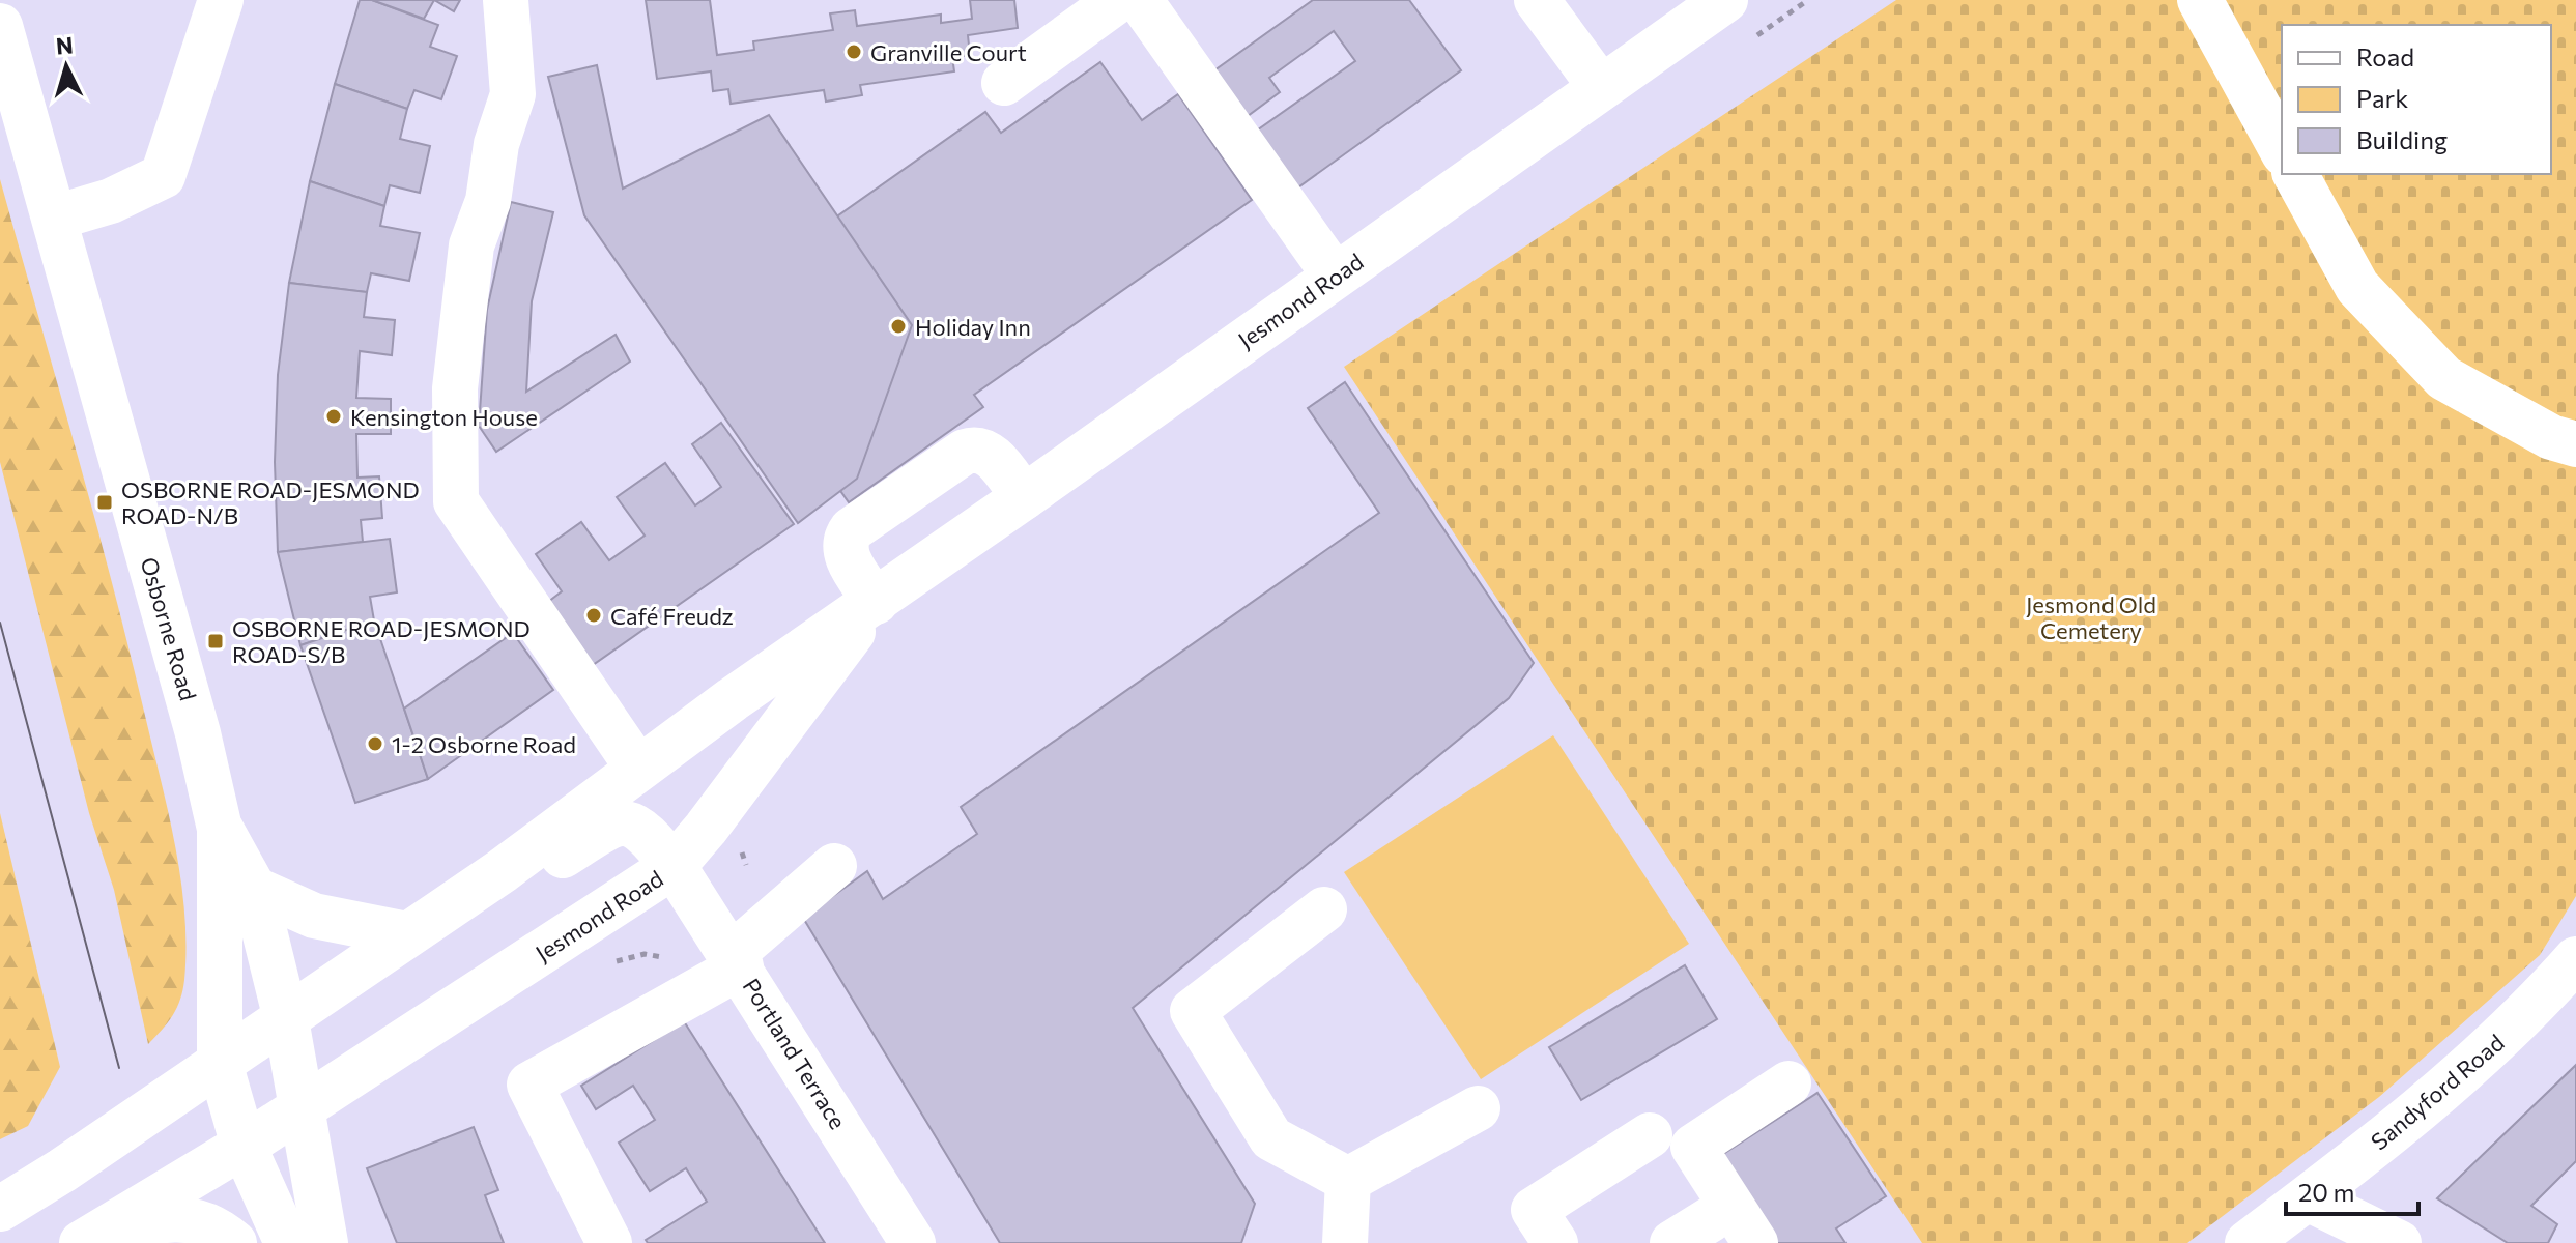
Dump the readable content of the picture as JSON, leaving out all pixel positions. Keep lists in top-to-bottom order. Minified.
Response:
{"streets":{"main road":["Jesmond Road","Osborne Road","Portland Terrace","Sandyford Road"]},"crossings":[["Jesmond Road","Osborne Road"],["Jesmond Road","Portland Terrace"]],"parks":["Jesmond Old Cemetery"],"places":{"other":["Granville Court","Holiday Inn","Kensington House","Café Freudz","1-2 Osborne Road"],"transit":["OSBORNE ROAD-JESMOND ROAD-N/B","OSBORNE ROAD-JESMOND ROAD-S/B"]},"legend":["Road","Park","Building"],"scale_bar":"20 m","north":"top"}
